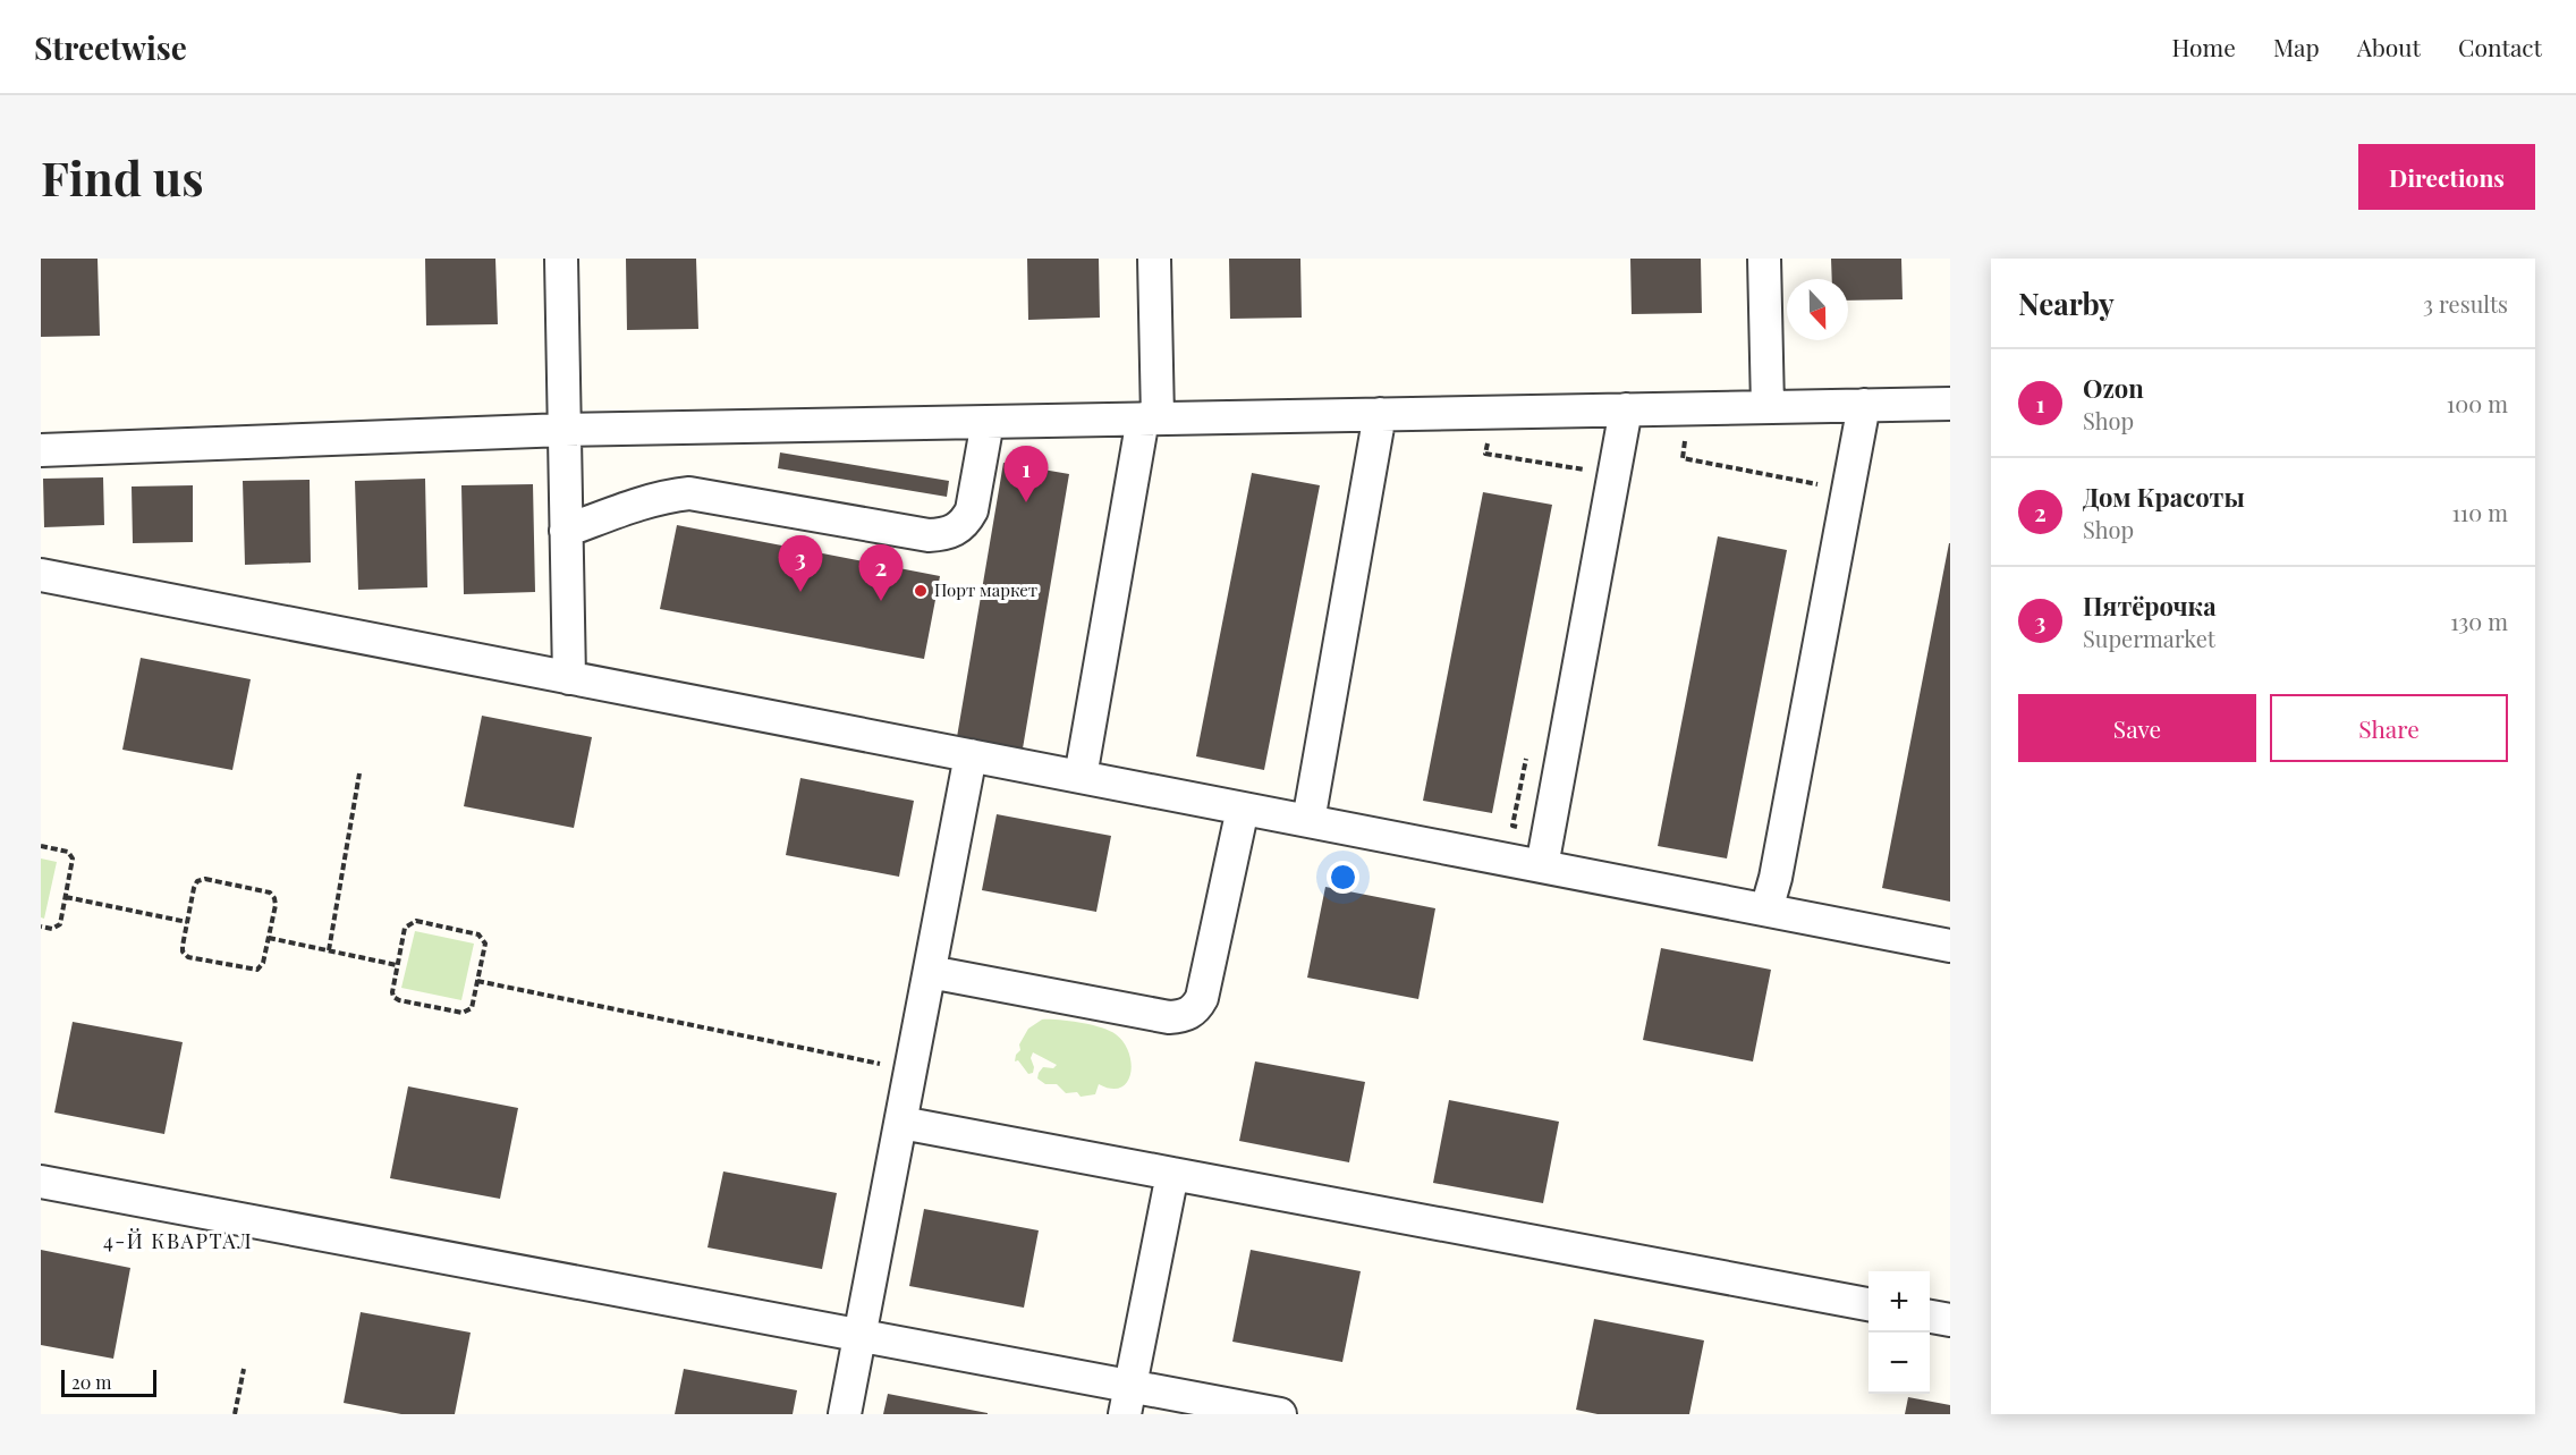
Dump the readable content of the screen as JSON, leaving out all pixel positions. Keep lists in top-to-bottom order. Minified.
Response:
{"districts":["4-Й КВАРТАЛ"],"places":["Порт маркет"],"scale_bar":"20 m","north":"bottom","page":{"header":"Streetwise","nav":["Home","Map","About","Contact"],"buttons":["Directions",["Save","Share"]],"title":"Find us","heading":["Nearby","3 results"],"list":[{"mark":"1","name":"Ozon","note":"Shop","value":"100 m"},{"mark":"2","name":"Дом Красоты","note":"Shop","value":"110 m"},{"mark":"3","name":"Пятёрочка","note":"Supermarket","value":"130 m"}],"pins":["1","3","2"],"map_buttons":["+","−"],"scale":"20 m"}}
